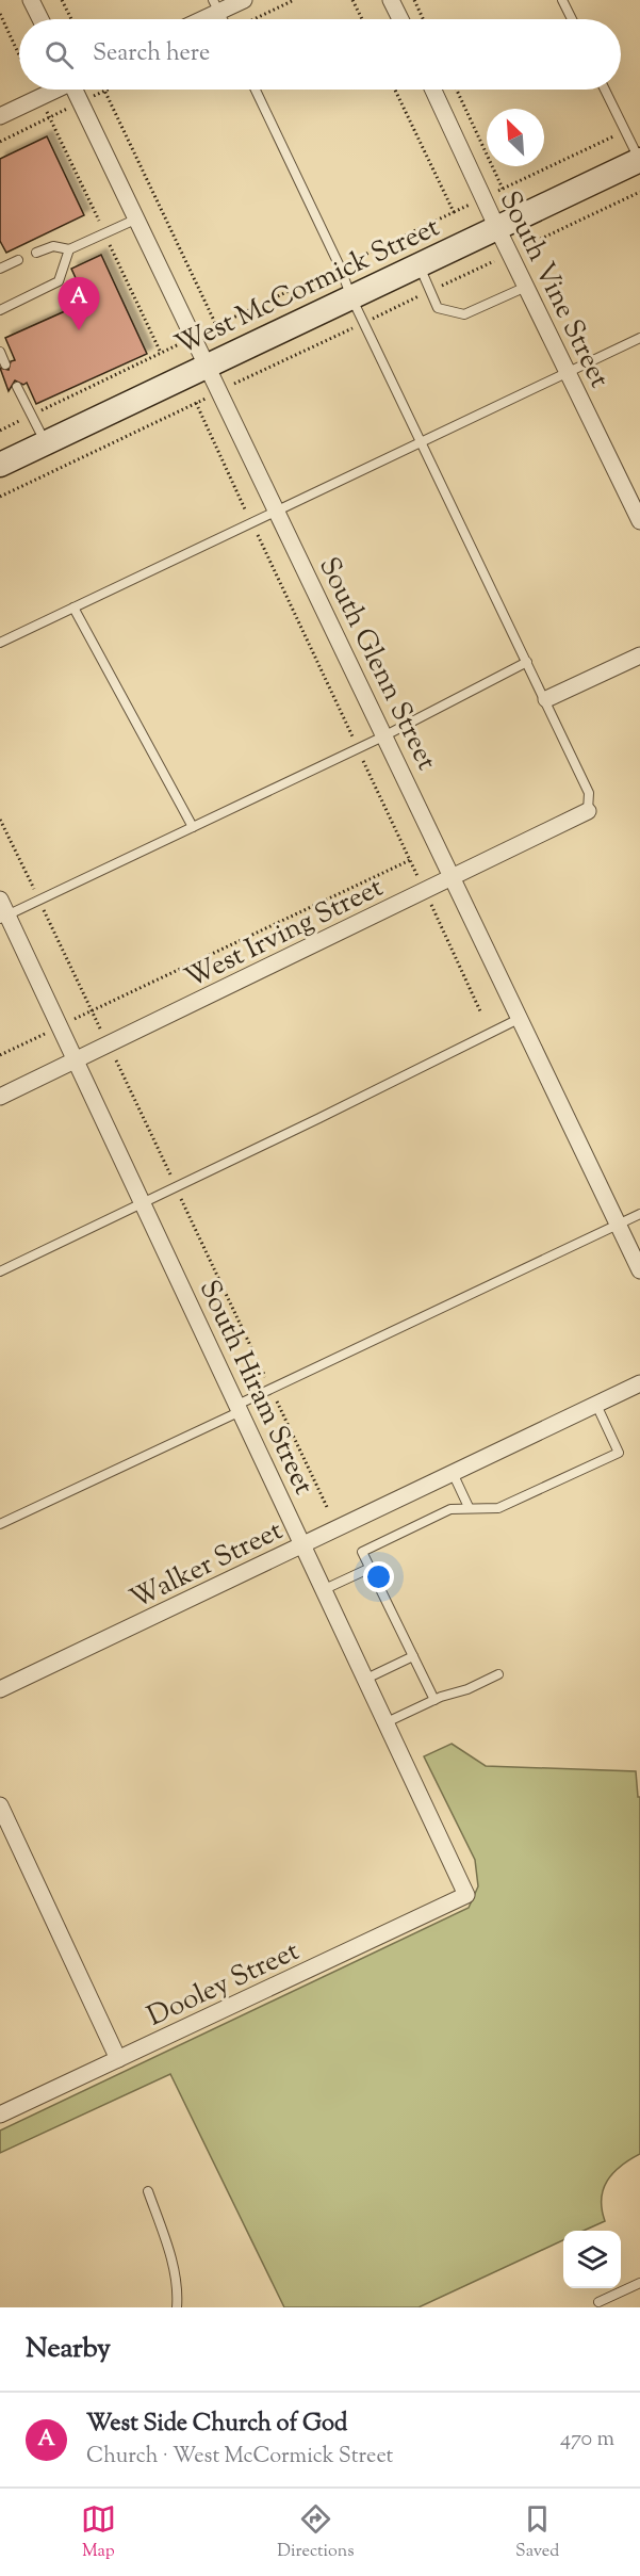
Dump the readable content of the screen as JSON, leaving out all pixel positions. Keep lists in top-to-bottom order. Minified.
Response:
{"streets":{"street":["West McCormick Street","South Vine Street","South Glenn Street","West Irving Street","South Hiram Street","Walker Street","Dooley Street"]},"crossings":[["West McCormick Street","South Vine Street"],["West McCormick Street","South Glenn Street"],["South Glenn Street","West Irving Street"],["West Irving Street","South Hiram Street"],["South Hiram Street","Walker Street"],["South Hiram Street","Dooley Street"]],"north":"top left","page":{"search":"Search here","pins":"A","heading":"Nearby","list":[{"mark":"A","name":"West Side Church of God","note":"Church · West McCormick Street","value":"470 m"}],"nav":["Map","Directions","Saved"]}}
